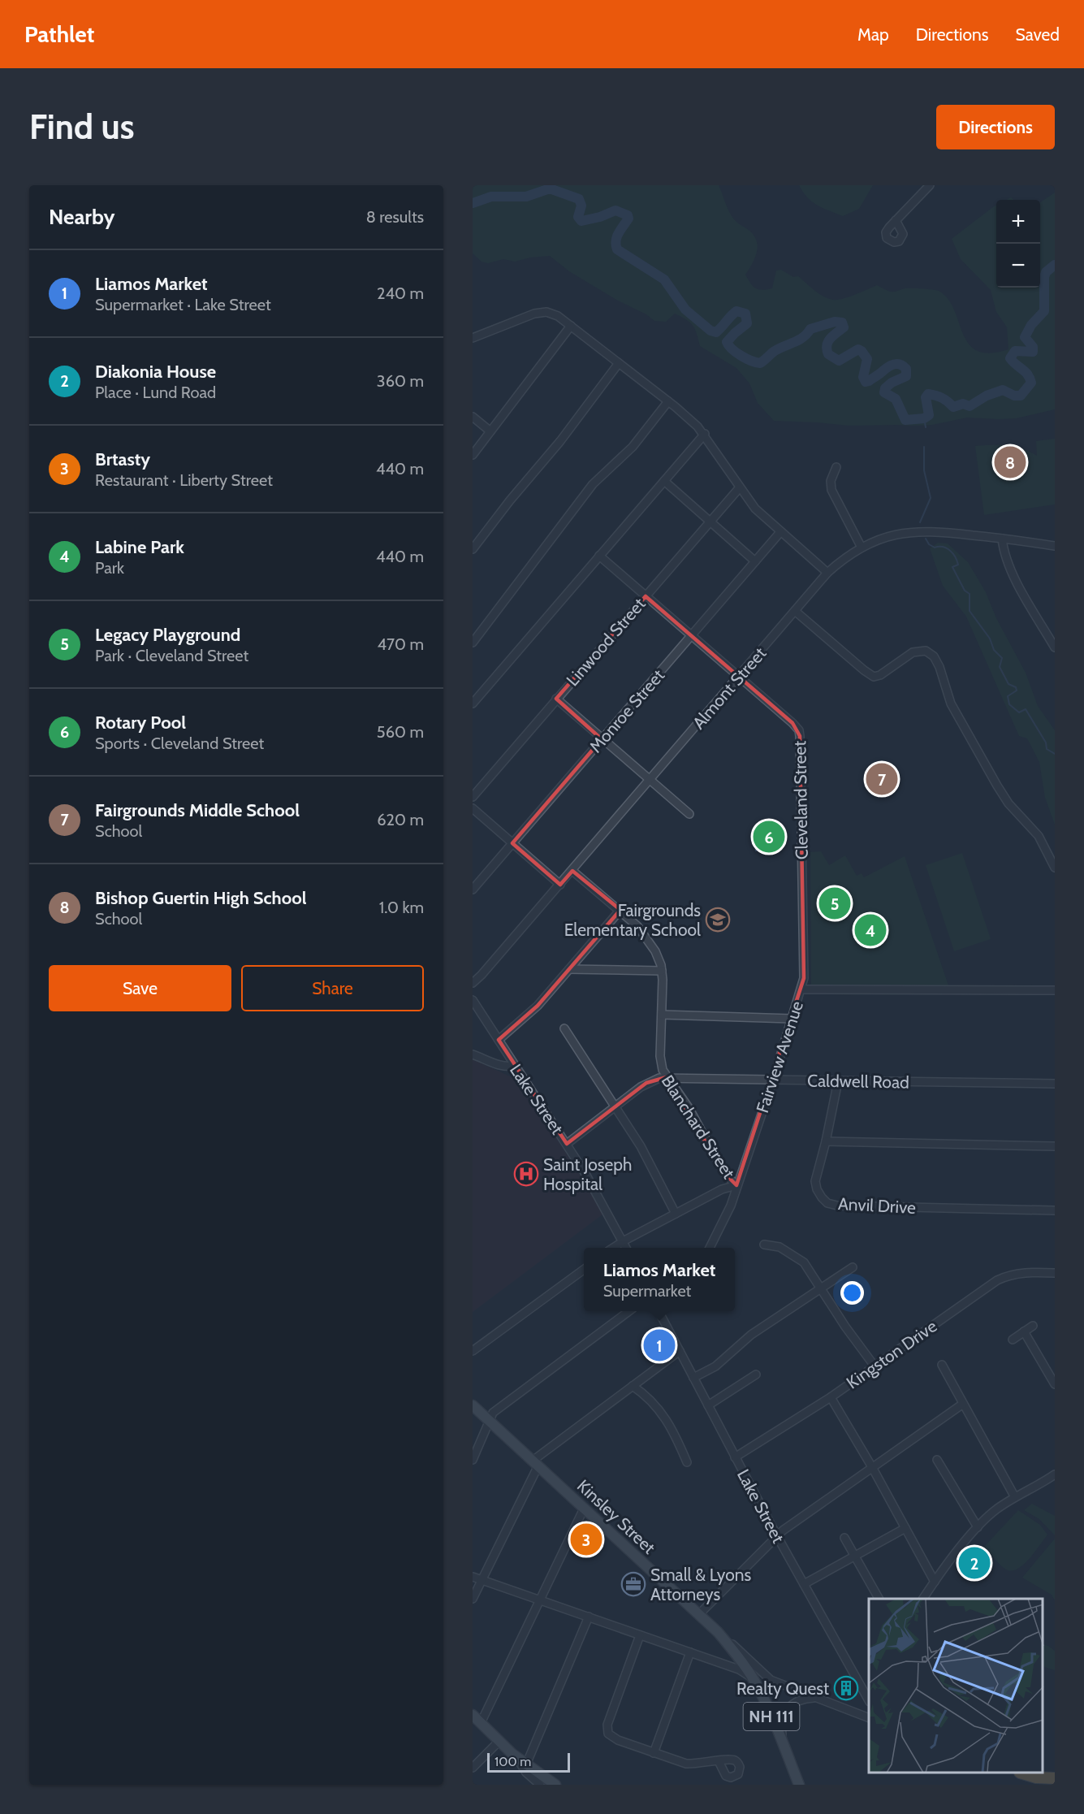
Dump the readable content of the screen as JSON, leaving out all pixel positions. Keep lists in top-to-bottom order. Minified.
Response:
{"streets":{"main road":["Kinsley Street","NH 111"],"street":["Linwood Street","Almont Street","Monroe Street","Cleveland Street","Fairview Avenue","Caldwell Road","Lake Street","Blanchard Street","Anvil Drive","Kingston Drive"]},"crossings":[["Linwood Street","Cleveland Street"],["Almont Street","Cleveland Street"],["Almont Street","Blanchard Street"],["Monroe Street","Cleveland Street"],["Cleveland Street","Fairview Avenue"],["Fairview Avenue","Caldwell Road"],["Fairview Avenue","Blanchard Street"],["Caldwell Road","Lake Street"],["Caldwell Road","Blanchard Street"],["Caldwell Road","Anvil Drive"],["Lake Street","Kingston Drive"],["Kinsley Street","NH 111"]],"places":{"school or university":["Fairgrounds Elementary School"],"hospital":["Saint Joseph Hospital"],"office":["Small & Lyons Attorneys"],"building":["Realty Quest"]},"scale_bar":"100 m","page":{"header":"Pathlet","nav":["Map","Directions","Saved"],"buttons":["Directions",["Save","Share"]],"title":"Find us","heading":["Nearby","8 results"],"map_buttons":["+","−"],"list":[{"mark":"1","name":"Liamos Market","note":"Supermarket · Lake Street","value":"240 m"},{"mark":"2","name":"Diakonia House","note":"Place · Lund Road","value":"360 m"},{"mark":"3","name":"Brtasty","note":"Restaurant · Liberty Street","value":"440 m"},{"mark":"4","name":"Labine Park","note":"Park","value":"440 m"},{"mark":"5","name":"Legacy Playground","note":"Park · Cleveland Street","value":"470 m"},{"mark":"6","name":"Rotary Pool","note":"Sports · Cleveland Street","value":"560 m"},{"mark":"7","name":"Fairgrounds Middle School","note":"School","value":"620 m"},{"mark":"8","name":"Bishop Guertin High School","note":"School","value":"1.0 km"}],"pins":["8","7","6","5","4","1","3","2"],"popup":["Liamos Market","Supermarket"],"scale":"100 m"}}
